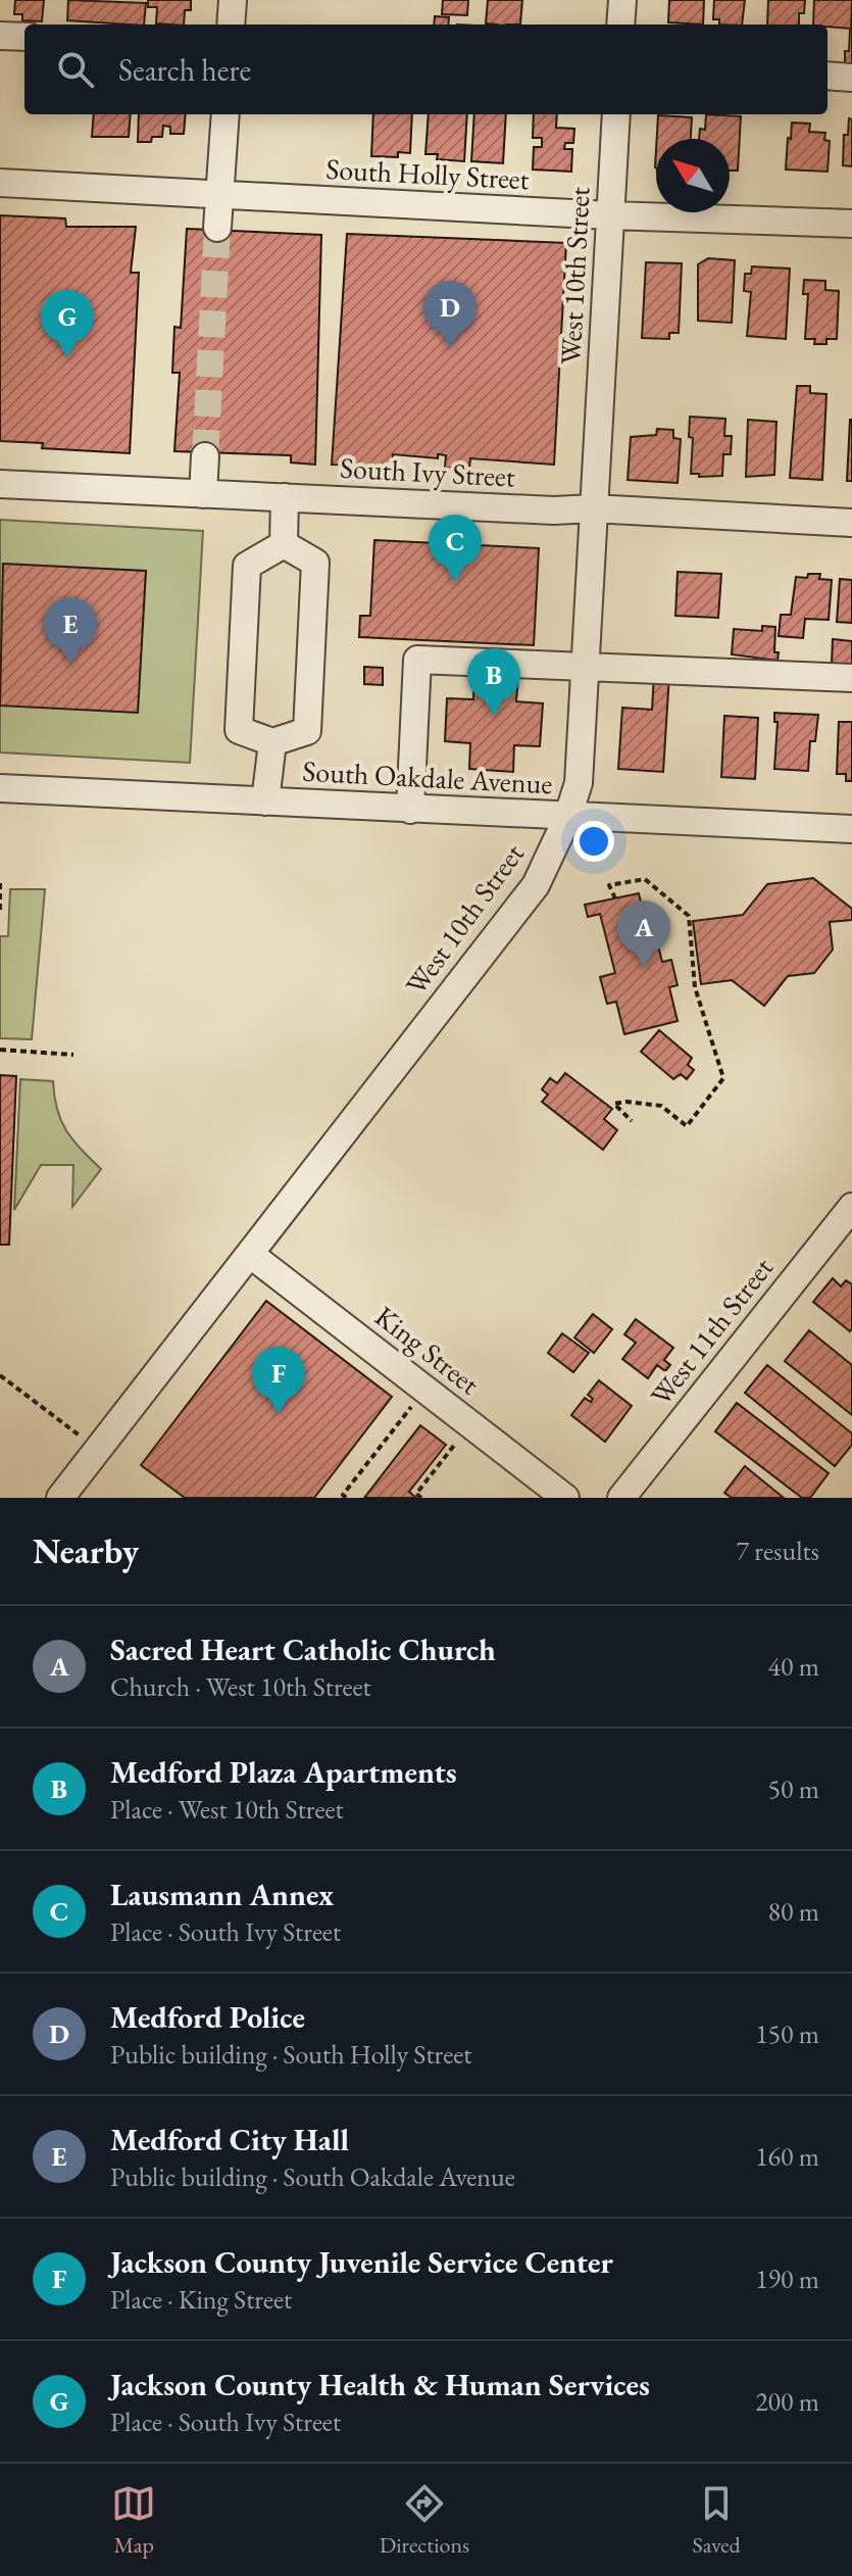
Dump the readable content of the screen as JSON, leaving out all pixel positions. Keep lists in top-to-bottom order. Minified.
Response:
{"streets":{"street":["South Holly Street","West 10th Street","South Ivy Street","South Oakdale Avenue","West 11th Street","King Street"]},"crossings":[["South Holly Street","West 10th Street"],["West 10th Street","South Ivy Street"],["West 10th Street","South Oakdale Avenue"],["West 10th Street","King Street"]],"north":"top left","page":{"search":"Search here","pins":["D","G","C","E","B","A","F"],"heading":["Nearby","7 results"],"list":[{"mark":"A","name":"Sacred Heart Catholic Church","note":"Church · West 10th Street","value":"40 m"},{"mark":"B","name":"Medford Plaza Apartments","note":"Place · West 10th Street","value":"50 m"},{"mark":"C","name":"Lausmann Annex","note":"Place · South Ivy Street","value":"80 m"},{"mark":"D","name":"Medford Police","note":"Public building · South Holly Street","value":"150 m"},{"mark":"E","name":"Medford City Hall","note":"Public building · South Oakdale Avenue","value":"160 m"},{"mark":"F","name":"Jackson County Juvenile Service Center","note":"Place · King Street","value":"190 m"},{"mark":"G","name":"Jackson County Health & Human Services","note":"Place · South Ivy Street","value":"200 m"}],"nav":["Map","Directions","Saved"]}}
